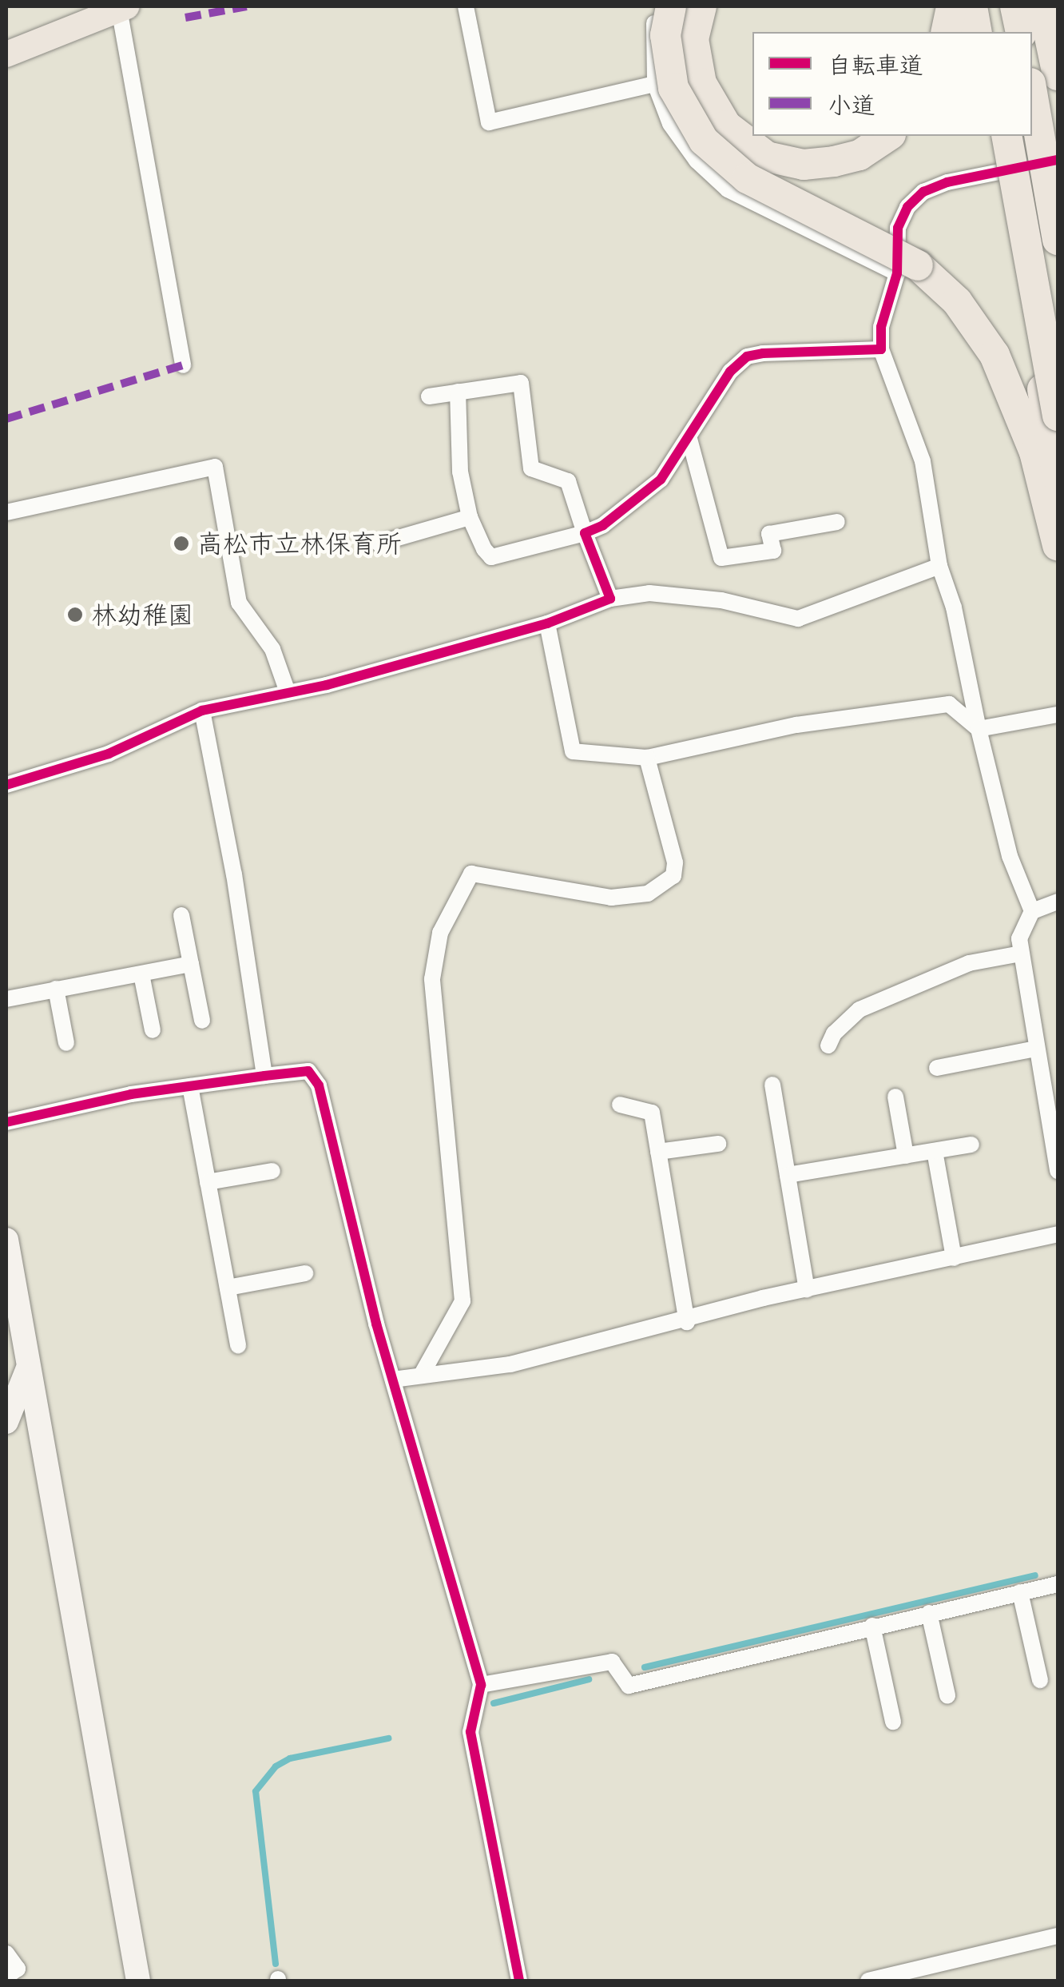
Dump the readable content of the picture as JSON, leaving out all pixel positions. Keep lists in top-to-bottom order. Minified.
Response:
{"places":["高松市立林保育所","林幼稚園"],"legend":["自転車道","小道"]}
